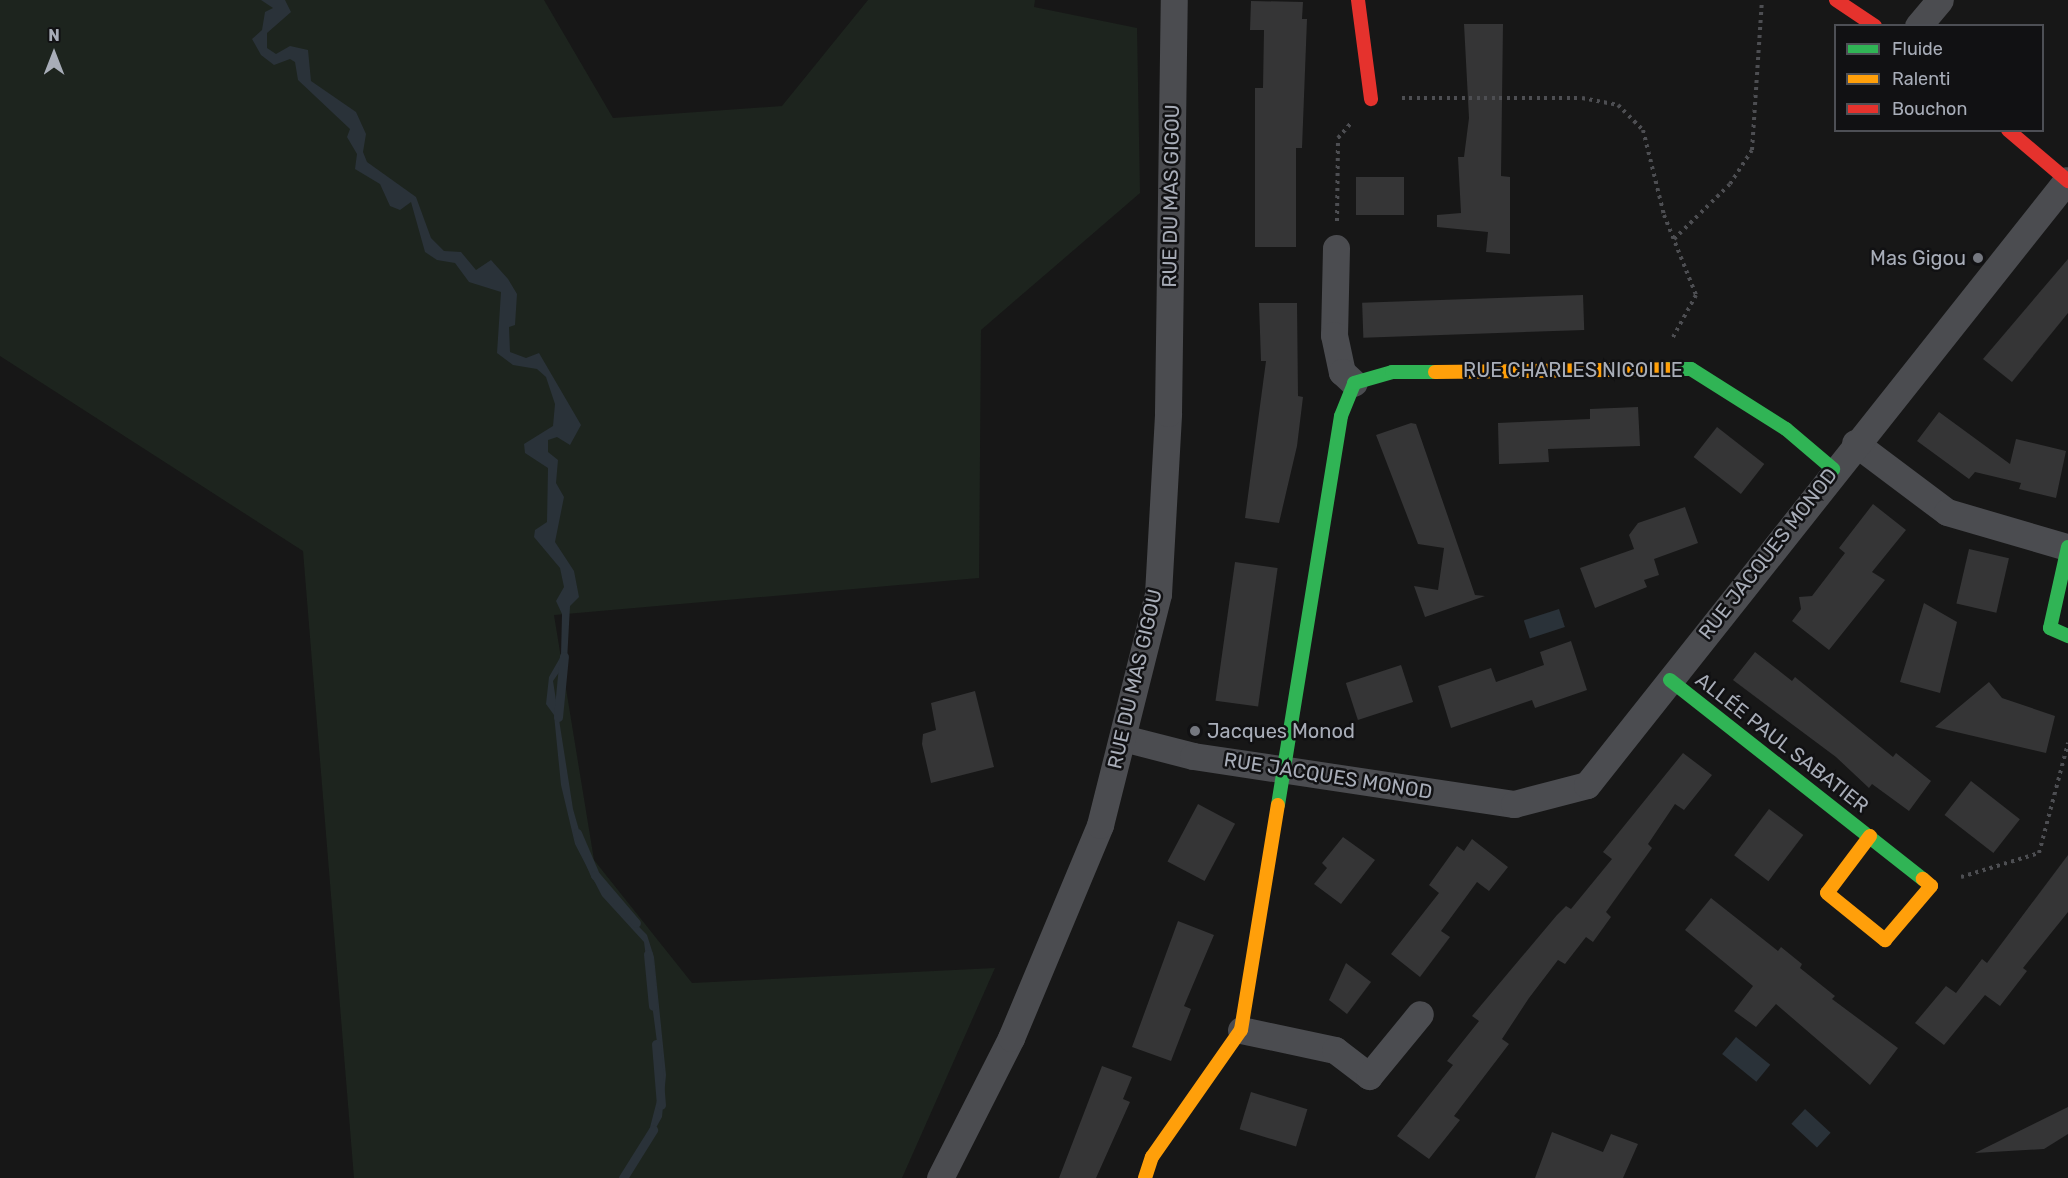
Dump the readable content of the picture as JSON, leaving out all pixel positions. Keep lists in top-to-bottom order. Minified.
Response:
{"streets":{"street":["RUE DU MAS GIGOU","RUE CHARLES NICOLLE","RUE JACQUES MONOD","ALLÉE PAUL SABATIER"]},"crossings":[["RUE DU MAS GIGOU","RUE JACQUES MONOD"],["RUE CHARLES NICOLLE","RUE JACQUES MONOD"],["RUE JACQUES MONOD","ALLÉE PAUL SABATIER"]],"places":["Mas Gigou","Jacques Monod"],"legend":["Fluide","Ralenti","Bouchon"],"north":"top"}
